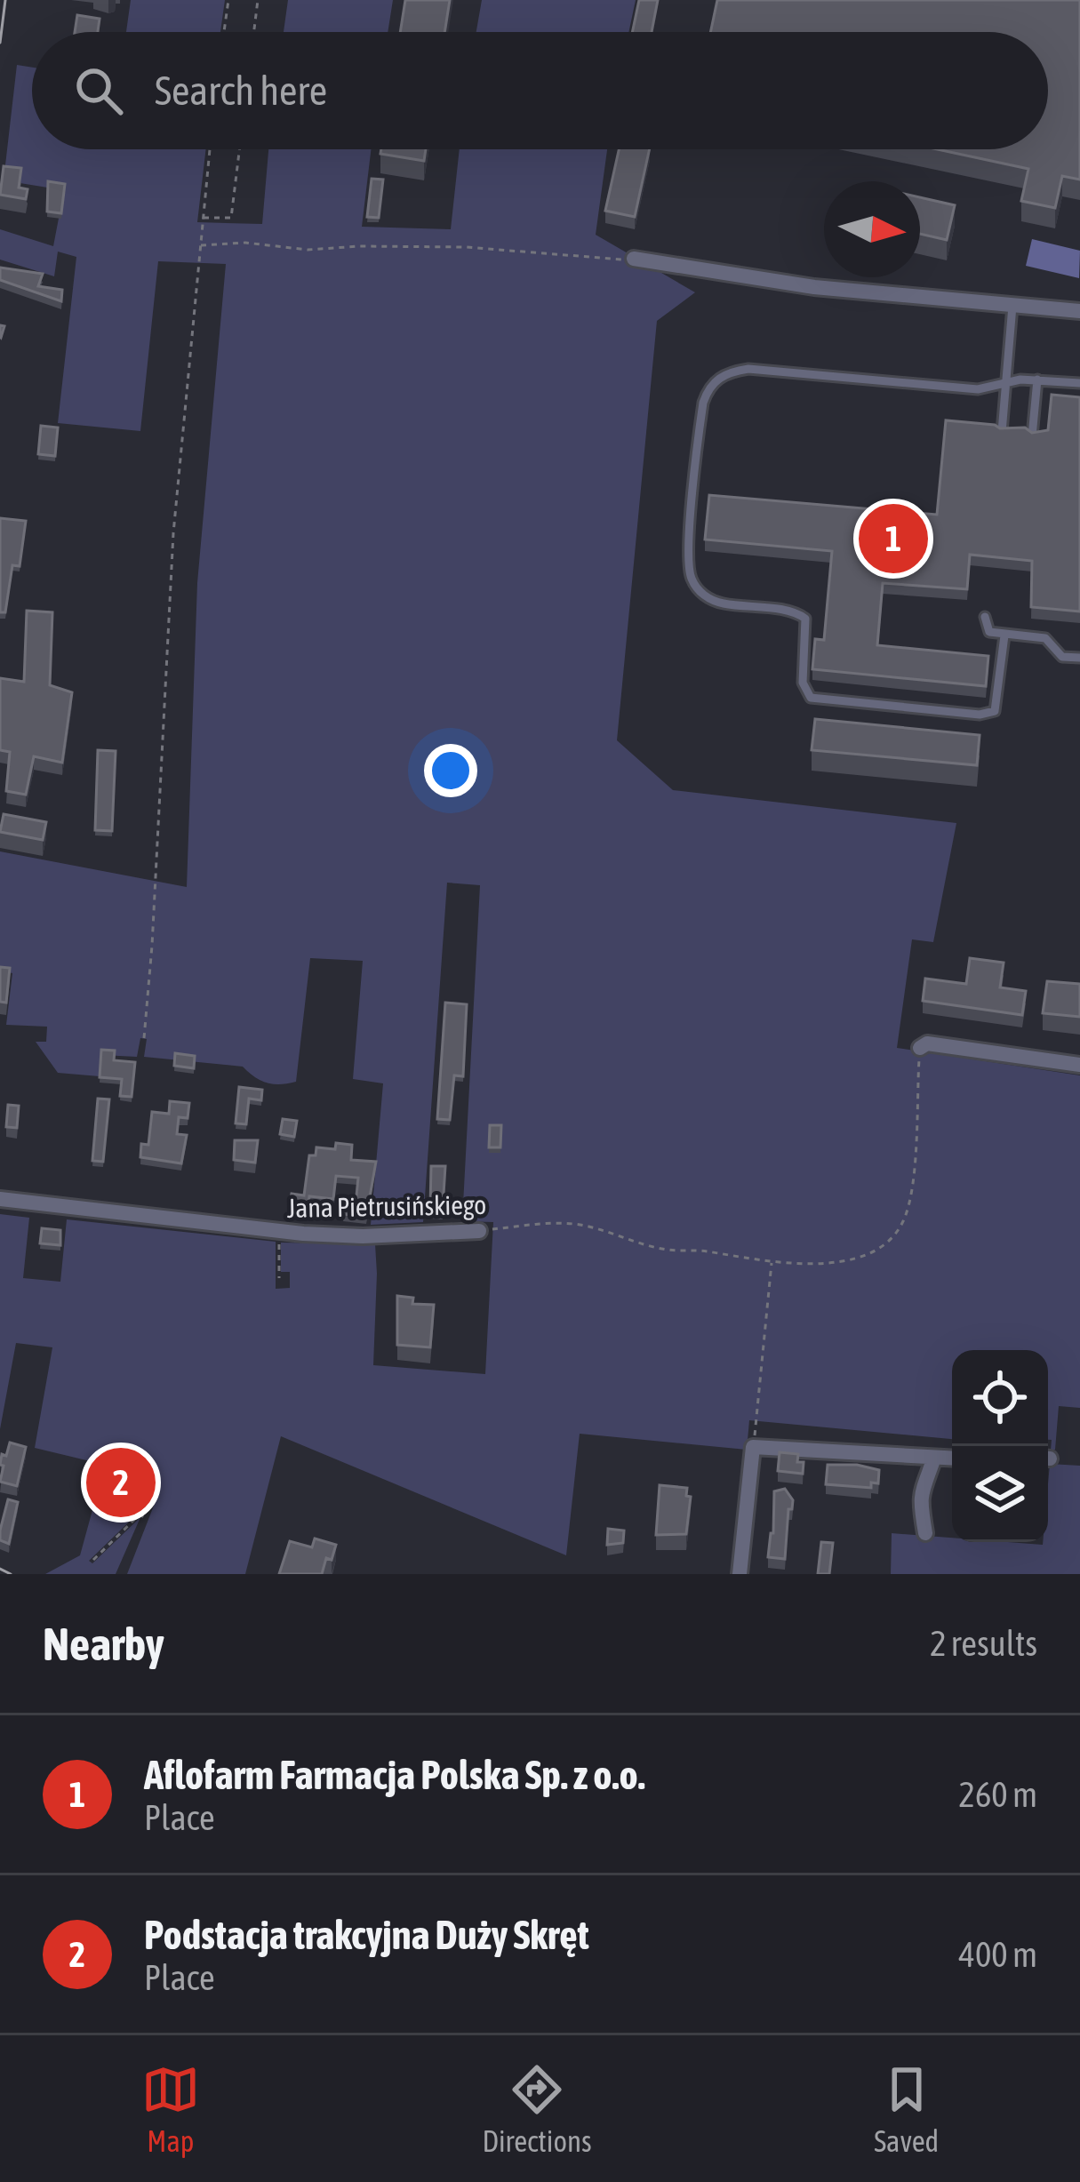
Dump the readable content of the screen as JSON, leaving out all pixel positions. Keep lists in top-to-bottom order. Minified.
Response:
{"streets":{"street":["Jana Pietrusińskiego"]},"north":"right","page":{"search":"Search here","pins":["1","2"],"heading":["Nearby","2 results"],"list":[{"mark":"1","name":"Aflofarm Farmacja Polska Sp. z o.o.","note":"Place","value":"260 m"},{"mark":"2","name":"Podstacja trakcyjna Duży Skręt","note":"Place","value":"400 m"}],"nav":["Map","Directions","Saved"]}}
